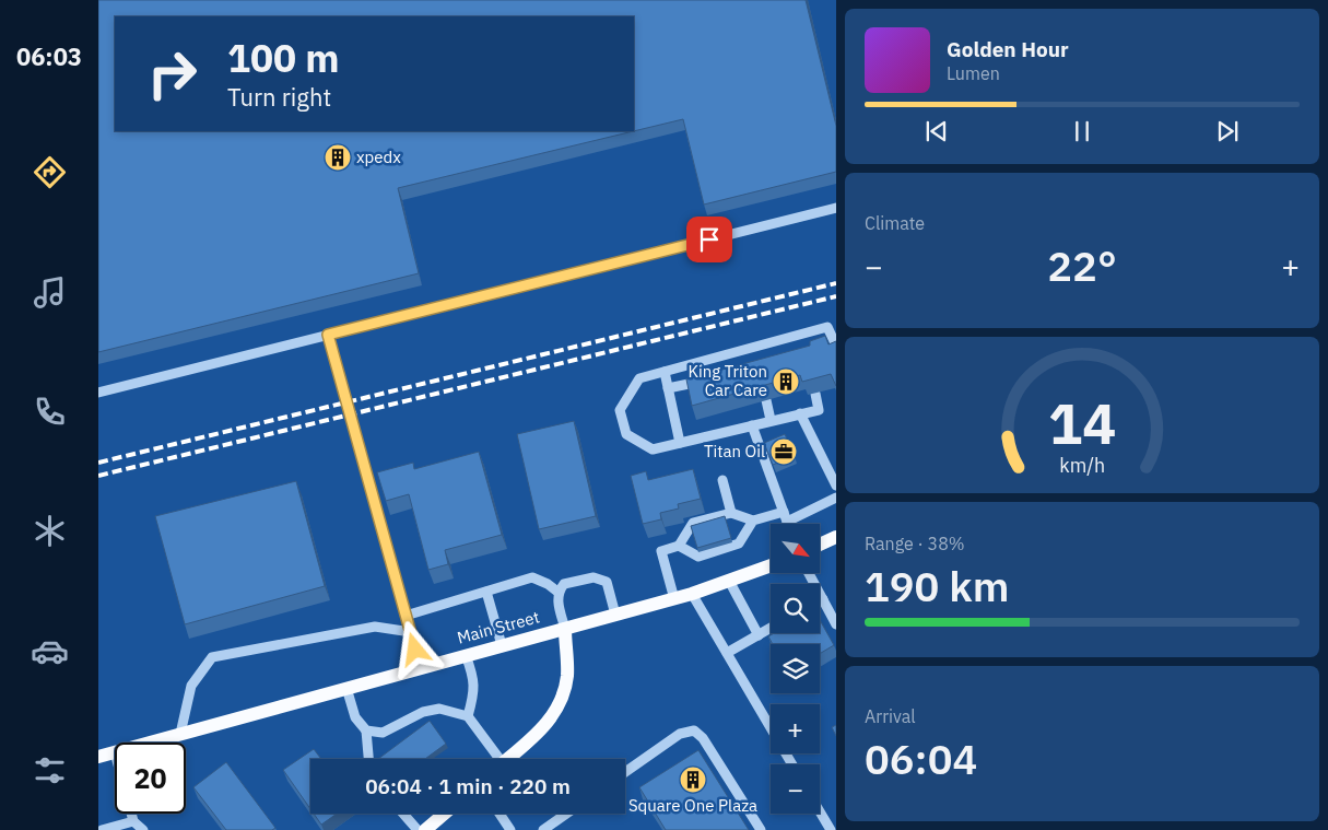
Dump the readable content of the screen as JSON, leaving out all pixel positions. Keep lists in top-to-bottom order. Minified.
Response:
{"streets":{"main road":["Main Street"]},"places":{"building":["xpedx","King Triton Car Care","Square One Plaza"],"office":["Titan Oil"]},"north":"bottom right","page":{"tabs":"06:03","turn":["100 m","Turn right"],"song":["Golden Hour","Lumen"],"tile":["Climate",["Range · 38%","190 km"],["Arrival","06:04"]],"heat":["−","22°","+"],"map_buttons":["+","−"],"limit":"20","trip":"06:04 · 1 min · 220 m","gauge":["14","km/h"]}}
